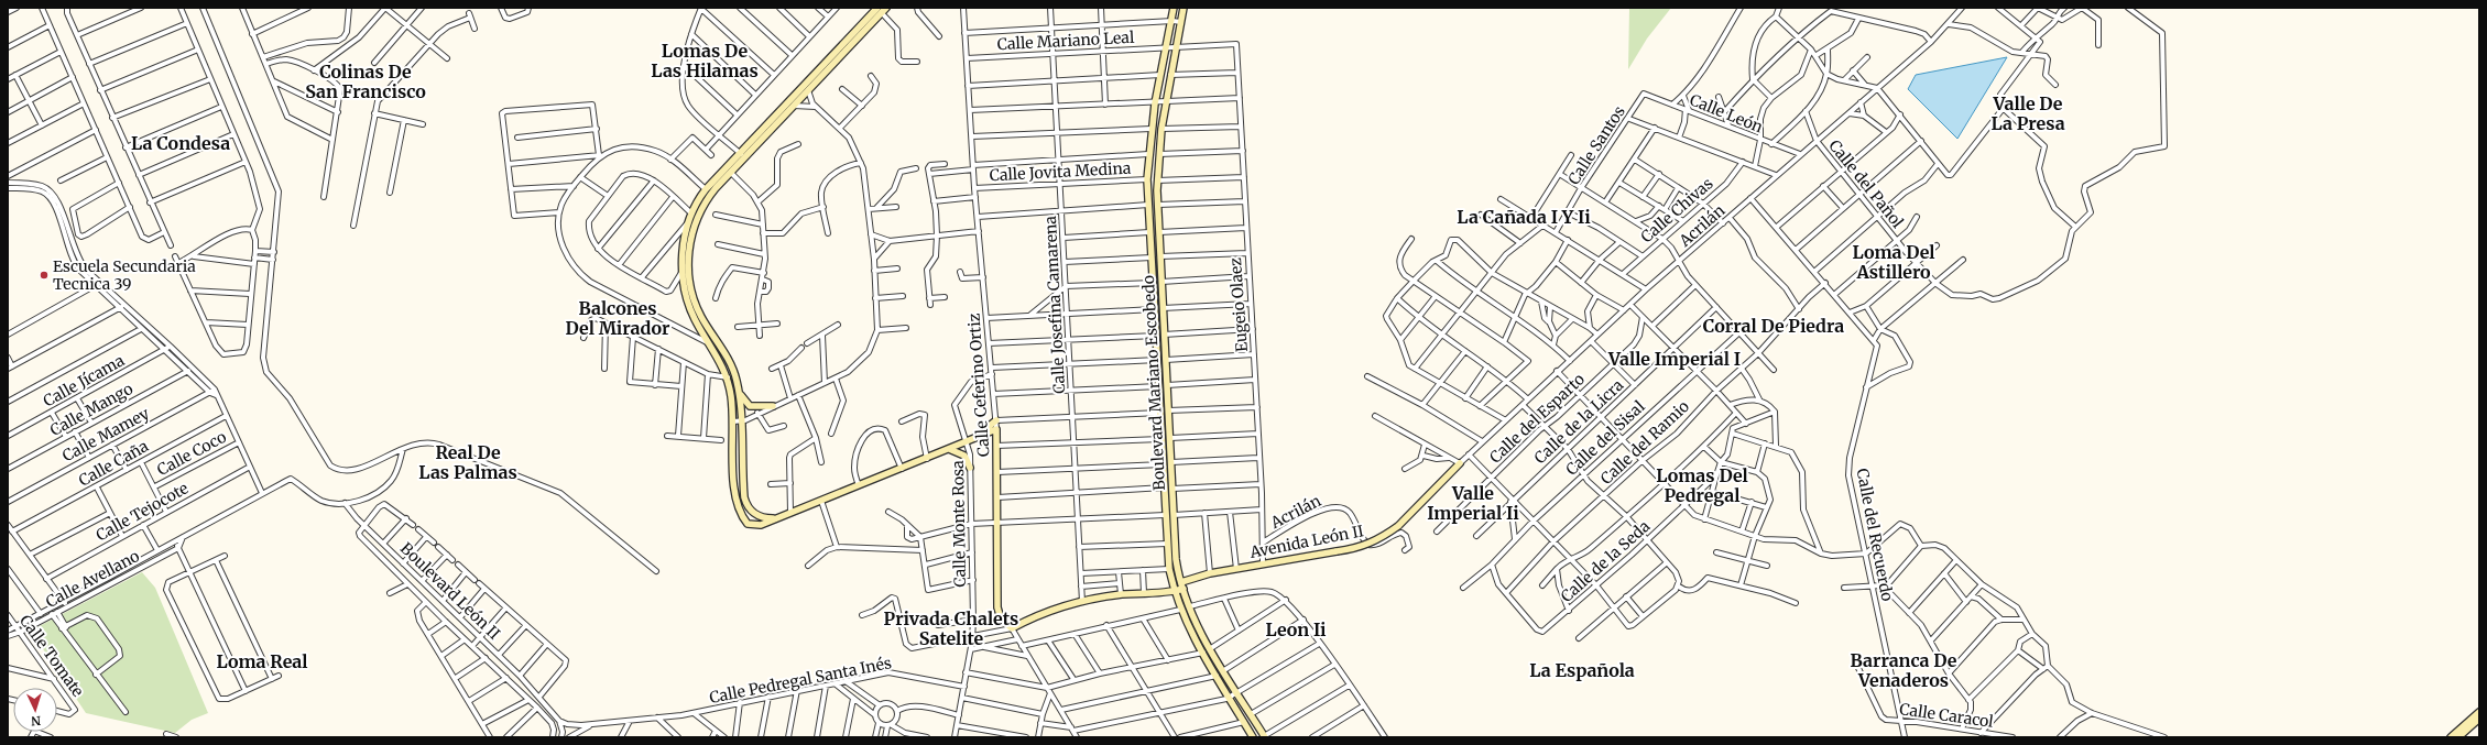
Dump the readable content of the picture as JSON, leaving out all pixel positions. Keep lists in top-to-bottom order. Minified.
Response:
{"streets":{"street":["Calle Mariano Leal","Calle León","Calle Santos","Calle Jovita Medina","Calle del Pañol","Calle Chivas","Acrilán","Calle Josefina Camarena","Eugeio Olaez","Calle Jícama","Boulevard Mariano Escobedo","Calle Ceferino Ortiz","Calle Mango","Calle del Esparto","Calle de la Licra","Calle Mamey","Calle del Sisal","Calle del Ramio","Calle Coco","Calle Caña","Calle Tejocote","Calle Monte Rosa","Calle del Recuerdo","Avenida León II","Calle de la Seda","Calle Avellano","Boulevard León II","Calle Tomate","Calle Pedregal Santa Inés","Calle Caracol"]},"crossings":[["Calle Mariano Leal","Calle Josefina Camarena"],["Calle Mariano Leal","Eugeio Olaez"],["Calle Mariano Leal","Boulevard Mariano Escobedo"],["Calle Mariano Leal","Calle Ceferino Ortiz"],["Calle León","Calle Santos"],["Calle León","Acrilán"],["Calle Jovita Medina","Calle Josefina Camarena"],["Calle Jovita Medina","Boulevard Mariano Escobedo"],["Calle Jovita Medina","Calle Ceferino Ortiz"],["Calle del Pañol","Acrilán"],["Acrilán","Eugeio Olaez"],["Acrilán","Avenida León II"],["Calle Josefina Camarena","Avenida León II"],["Eugeio Olaez","Boulevard Mariano Escobedo"],["Eugeio Olaez","Avenida León II"],["Boulevard Mariano Escobedo","Avenida León II"],["Calle Ceferino Ortiz","Calle Monte Rosa"],["Calle Ceferino Ortiz","Avenida León II"],["Calle del Ramio","Calle de la Seda"],["Calle Monte Rosa","Calle Pedregal Santa Inés"],["Calle del Recuerdo","Calle Caracol"],["Calle Avellano","Boulevard León II"],["Calle Avellano","Calle Tomate"],["Boulevard León II","Calle Pedregal Santa Inés"]],"districts":["Lomas De Las Hilamas","Colinas De San Francisco","Valle De La Presa","La Condesa","La Cañada I Y Ii","Loma Del Astillero","Balcones Del Mirador","Corral De Piedra","Valle Imperial I","Real De Las Palmas","Lomas Del Pedregal","Valle Imperial Ii","Privada Chalets Satelite","Leon Ii","Barranca De Venaderos","Loma Real","La Española"],"places":["Escuela Secundaria Tecnica 39"],"north":"bottom"}
